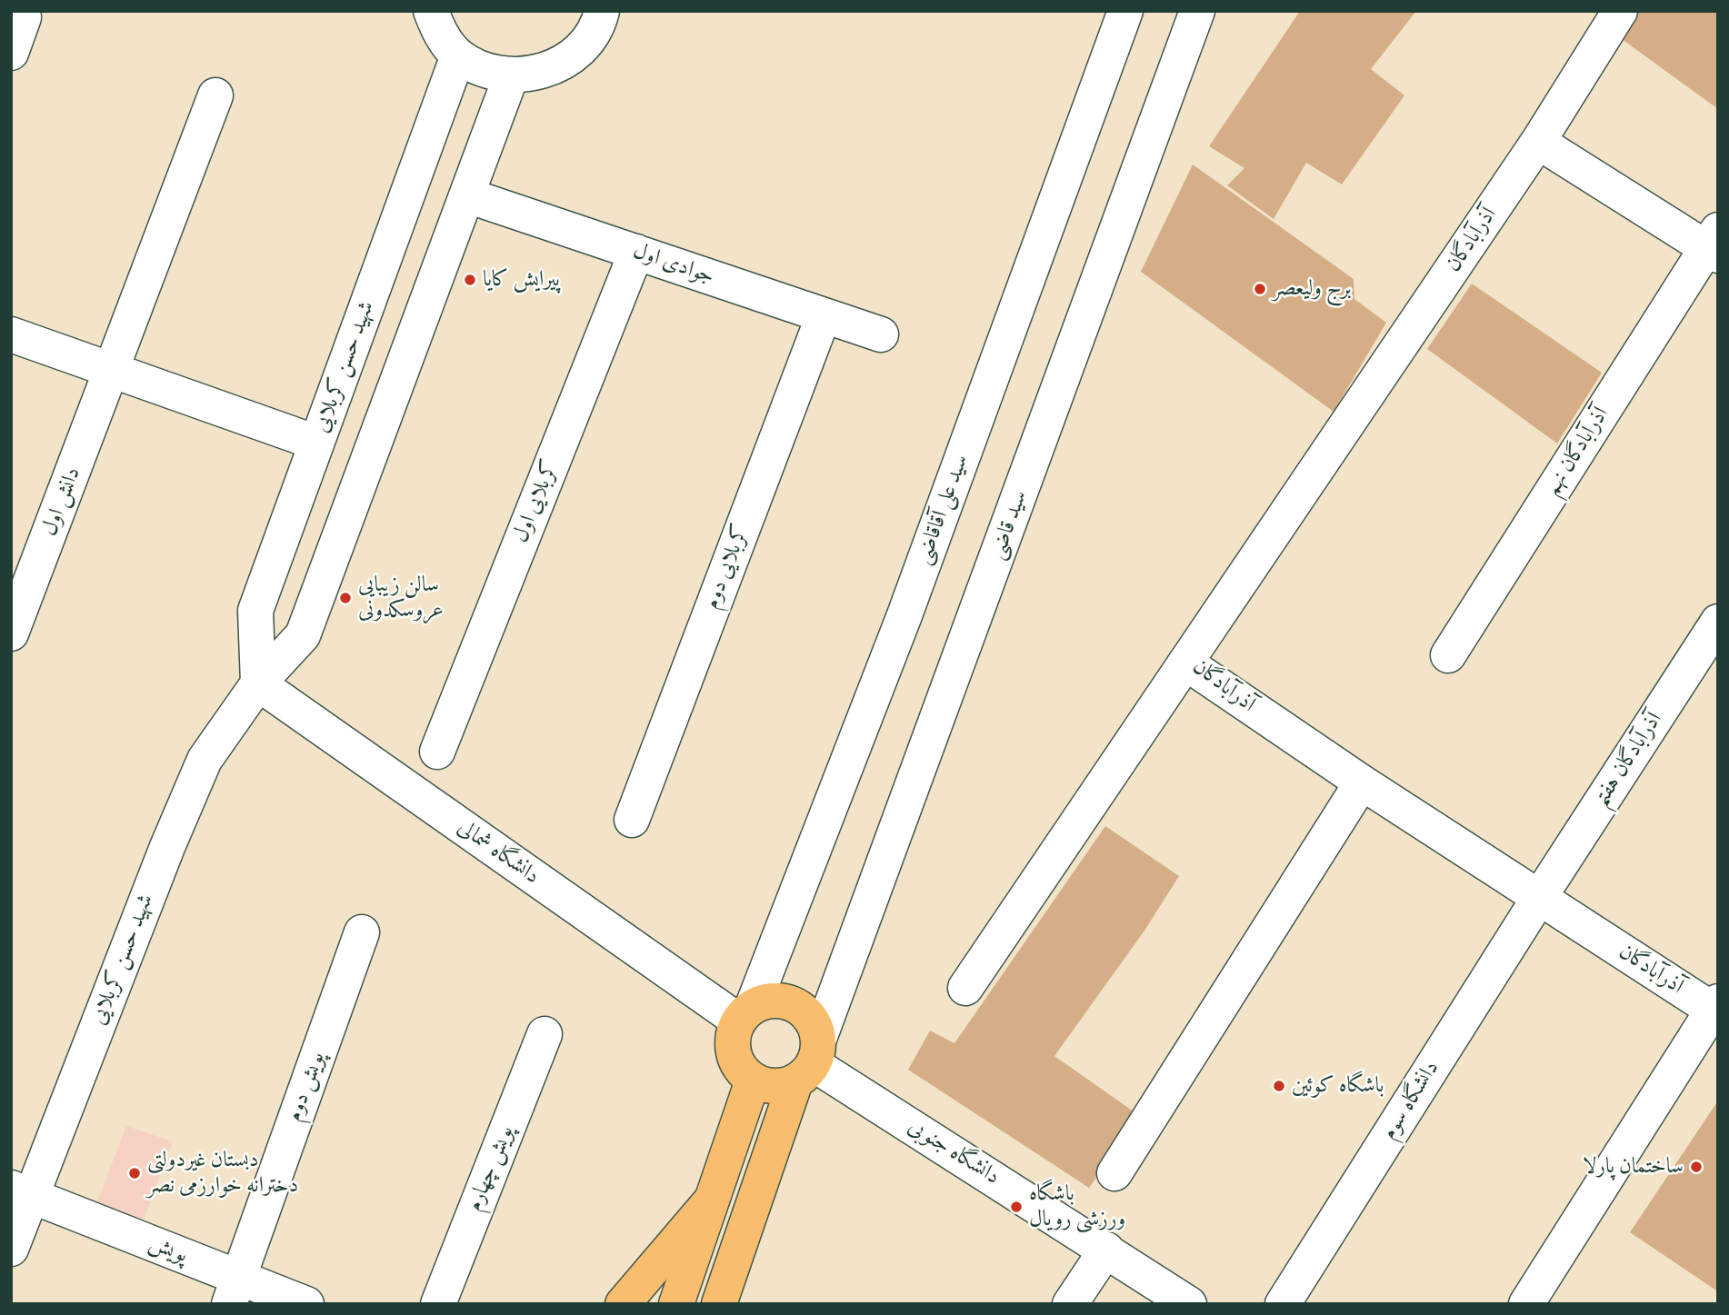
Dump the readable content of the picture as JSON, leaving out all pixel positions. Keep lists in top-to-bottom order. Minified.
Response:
{"streets":{"street":["آذرآبادگان","جوادی اول","شهید حسن کربلایی","آذرآبادگان نهم","دانش اول","کربلایی اول","سید علی آقاقاضی","سید قاضی","کربلایی دوم","آذرآبادگان هفتم","دانشگاه شمالی","پویش دوم","دانشگاه سوم","دانشگاه جنوبی","پویش چهارم","پویش"]},"crossings":[["آذرآبادگان","آذرآبادگان هفتم"],["آذرآبادگان","دانشگاه سوم"],["جوادی اول","شهید حسن کربلایی"],["جوادی اول","کربلایی اول"],["جوادی اول","کربلایی دوم"],["شهید حسن کربلایی","دانشگاه شمالی"],["شهید حسن کربلایی","پویش"],["سید علی آقاقاضی","سید قاضی"],["سید علی آقاقاضی","دانشگاه شمالی"],["سید علی آقاقاضی","دانشگاه جنوبی"],["سید قاضی","دانشگاه شمالی"],["سید قاضی","دانشگاه جنوبی"],["آذرآبادگان هفتم","دانشگاه سوم"],["دانشگاه شمالی","دانشگاه جنوبی"],["پویش دوم","پویش"]],"places":["پیرایش کایا","برج ولیعصر","سالن زیبایی عروسکدونی","باشگاه کوئین","ساختمان پارلا","دبستان غیردولتی دخترانه خوارزمی نصر","باشگاه ورزشی رویال"]}
